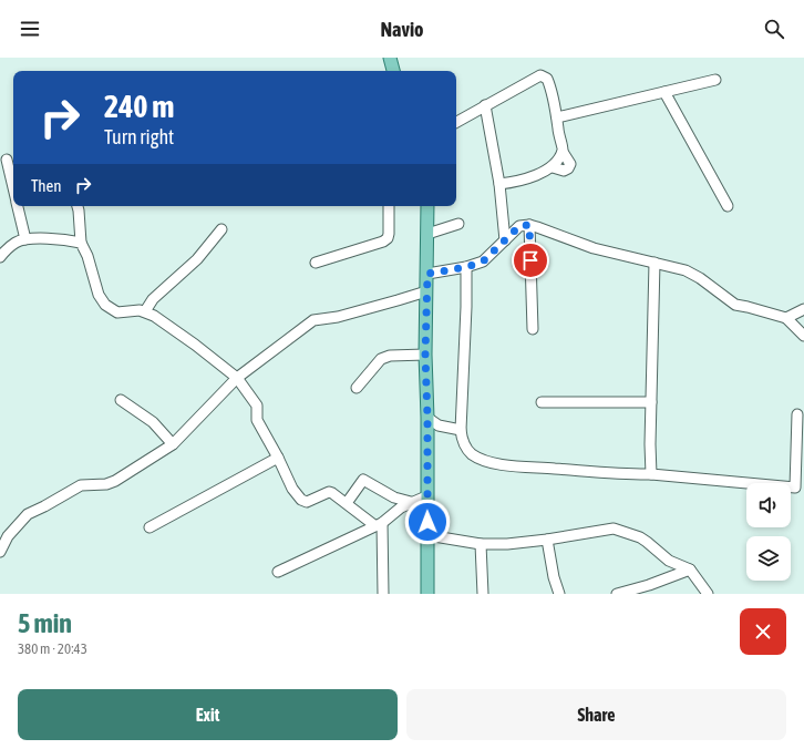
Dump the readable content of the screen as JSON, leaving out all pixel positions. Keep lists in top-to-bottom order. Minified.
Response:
{"page":{"header":"Navio","turn":["240 m","Turn right"],"then":"Then","heading":["5 min","380 m · 20:43"],"buttons":["Exit","Share"]}}
